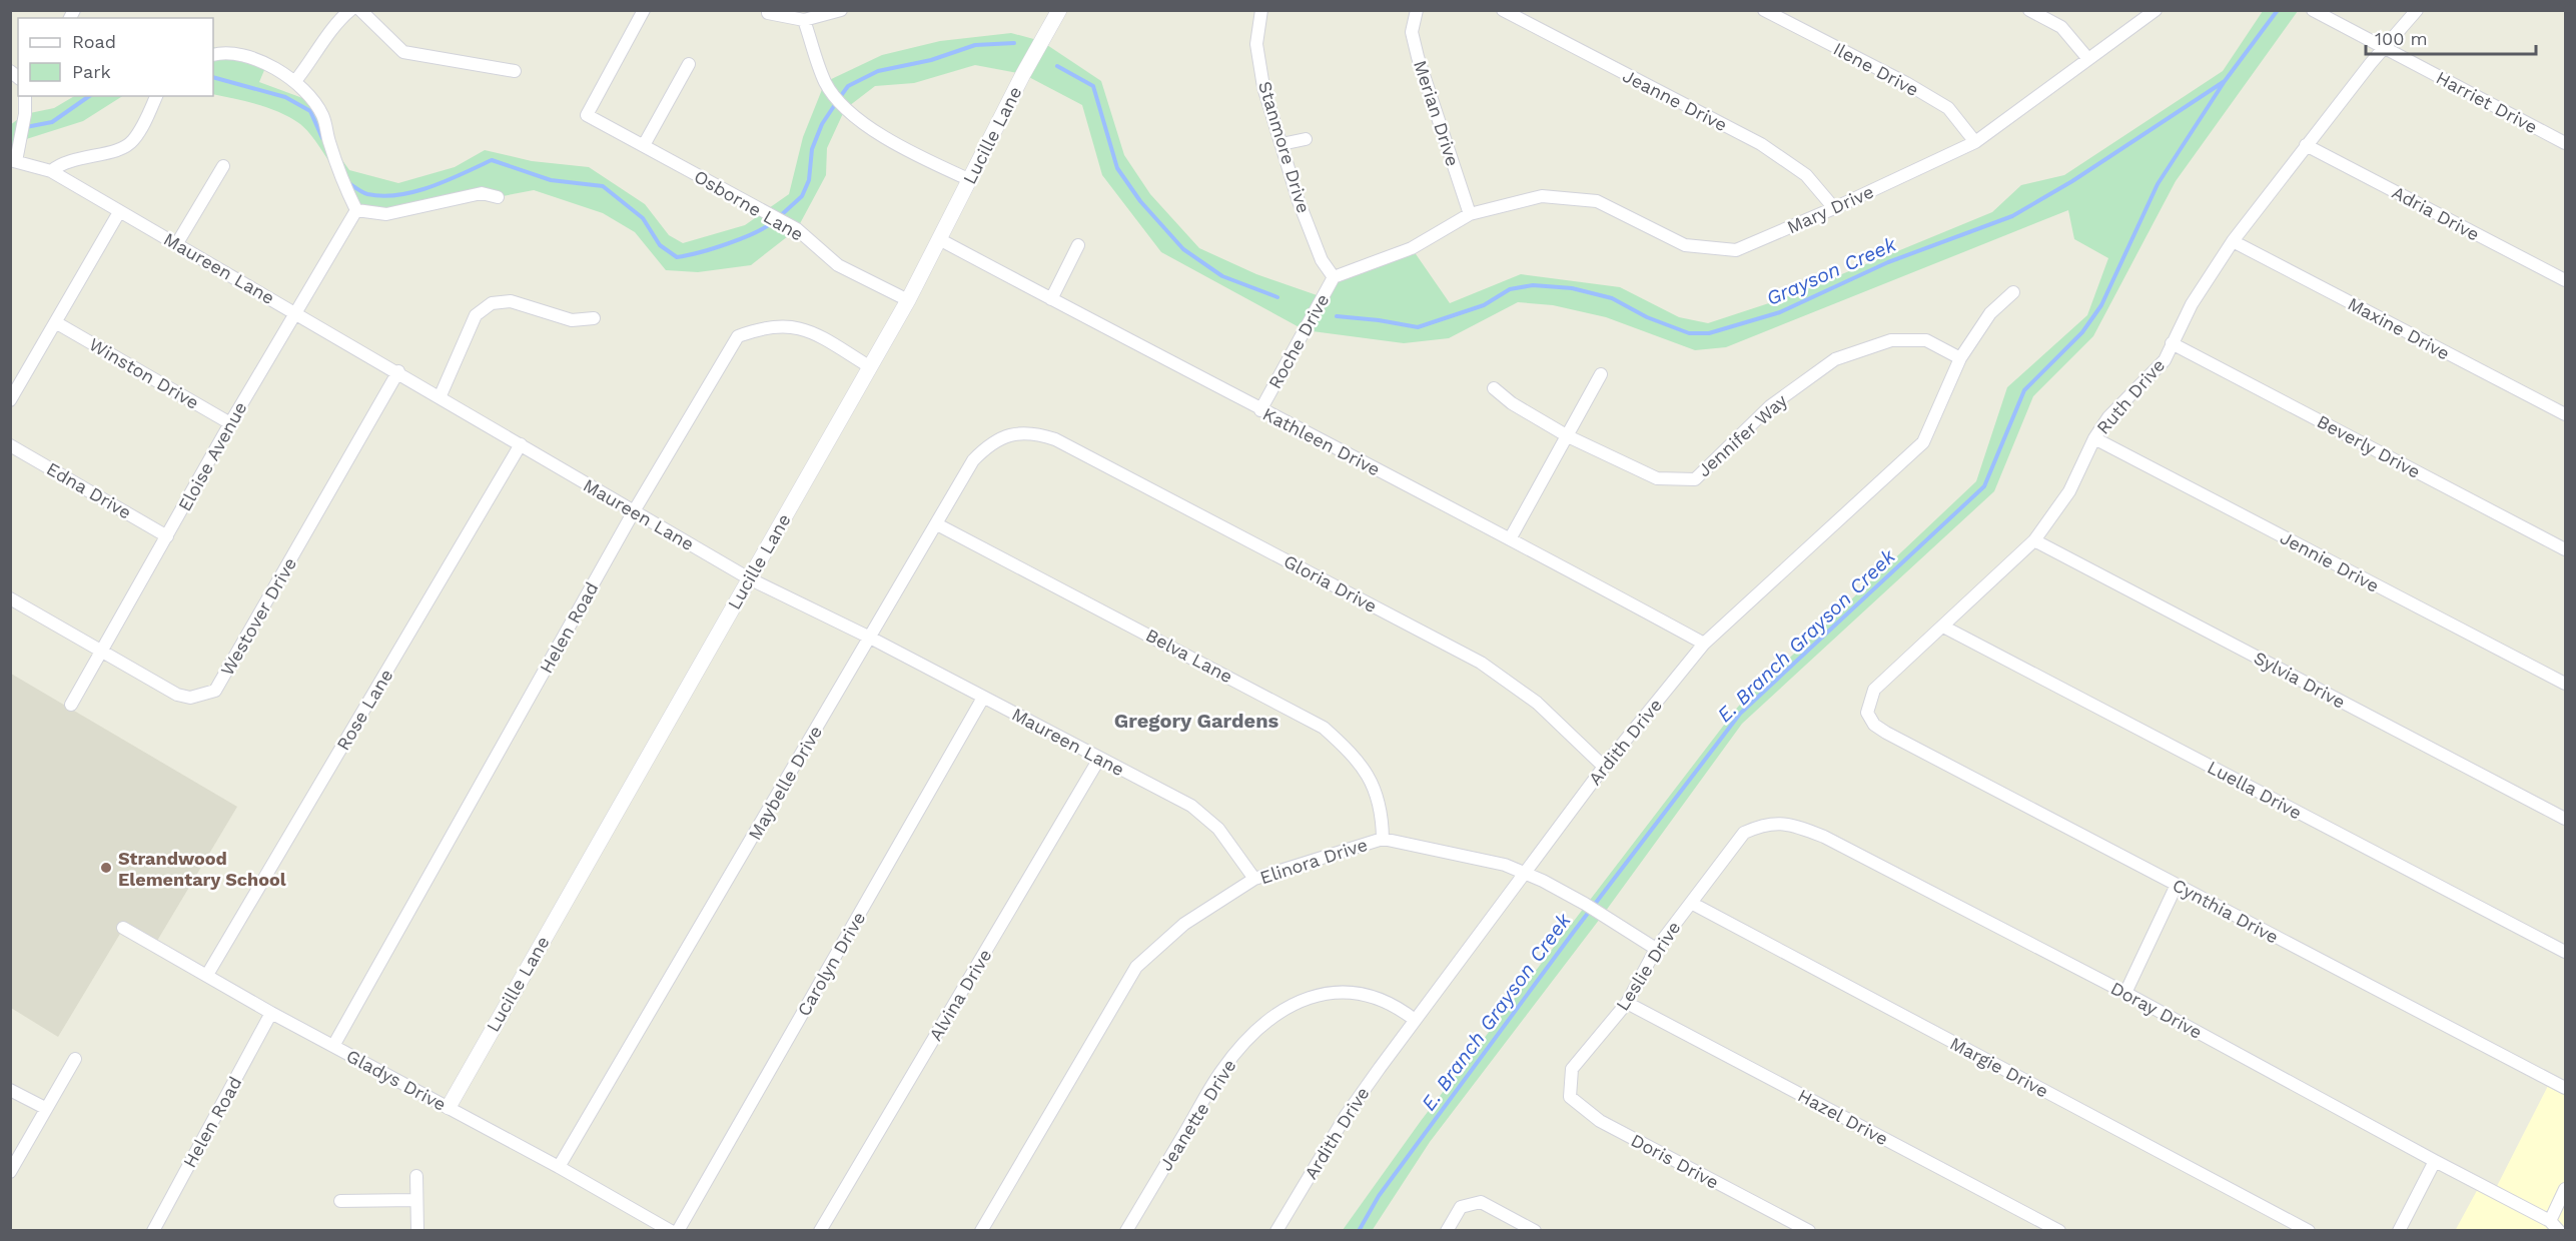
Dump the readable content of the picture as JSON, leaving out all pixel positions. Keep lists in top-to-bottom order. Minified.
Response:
{"streets":{"street":["Ilene Drive","Jeanne Drive","Harriet Drive","Merian Drive","Lucille Lane","Stanmore Drive","Osborne Lane","Mary Drive","Adria Drive","Maureen Lane","Maxine Drive","Roche Drive","Winston Drive","Ruth Drive","Jennifer Way","Kathleen Drive","Beverly Drive","Eloise Avenue","Edna Drive","Jennie Drive","Gloria Drive","Westover Drive","Helen Road","Belva Lane","Sylvia Drive","Rose Lane","Ardith Drive","Maybelle Drive","Luella Drive","Elinora Drive","Cynthia Drive","Carolyn Drive","Leslie Drive","Alvina Drive","Doray Drive","Margie Drive","Gladys Drive","Jeanette Drive","Hazel Drive","Doris Drive"]},"crossings":[["Ilene Drive","Mary Drive"],["Jeanne Drive","Mary Drive"],["Harriet Drive","Ruth Drive"],["Merian Drive","Mary Drive"],["Merian Drive","Roche Drive"],["Lucille Lane","Osborne Lane"],["Lucille Lane","Maureen Lane"],["Lucille Lane","Kathleen Drive"],["Lucille Lane","Helen Road"],["Lucille Lane","Gladys Drive"],["Stanmore Drive","Roche Drive"],["Mary Drive","Roche Drive"],["Adria Drive","Ruth Drive"],["Maureen Lane","Eloise Avenue"],["Maureen Lane","Westover Drive"],["Maureen Lane","Helen Road"],["Maureen Lane","Rose Lane"],["Maureen Lane","Maybelle Drive"],["Maureen Lane","Elinora Drive"],["Maureen Lane","Carolyn Drive"],["Maureen Lane","Alvina Drive"],["Maxine Drive","Ruth Drive"],["Roche Drive","Kathleen Drive"],["Winston Drive","Eloise Avenue"],["Ruth Drive","Beverly Drive"],["Ruth Drive","Jennie Drive"],["Ruth Drive","Sylvia Drive"],["Ruth Drive","Luella Drive"],["Ruth Drive","Cynthia Drive"],["Jennifer Way","Ardith Drive"],["Kathleen Drive","Ardith Drive"],["Eloise Avenue","Edna Drive"],["Eloise Avenue","Westover Drive"],["Gloria Drive","Ardith Drive"],["Gloria Drive","Maybelle Drive"],["Helen Road","Gladys Drive"],["Belva Lane","Maybelle Drive"],["Belva Lane","Elinora Drive"],["Rose Lane","Gladys Drive"],["Ardith Drive","Elinora Drive"],["Ardith Drive","Jeanette Drive"],["Maybelle Drive","Gladys Drive"],["Elinora Drive","Leslie Drive"],["Leslie Drive","Doray Drive"],["Leslie Drive","Margie Drive"],["Leslie Drive","Hazel Drive"],["Leslie Drive","Doris Drive"]],"districts":["Gregory Gardens"],"water":["Grayson Creek","E. Branch Grayson Creek"],"places":["Strandwood Elementary School"],"legend":["Road","Park"],"scale_bar":"100 m"}
